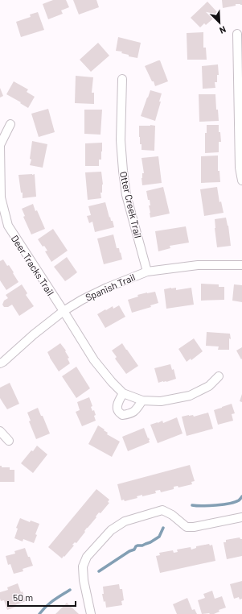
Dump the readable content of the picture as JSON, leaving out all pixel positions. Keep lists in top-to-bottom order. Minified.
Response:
{"streets":{"street":["Otter Creek Trail","Deer Tracks Trail","Spanish Trail"]},"crossings":[["Otter Creek Trail","Spanish Trail"],["Deer Tracks Trail","Spanish Trail"]],"scale_bar":"50 m","north":"bottom right"}
